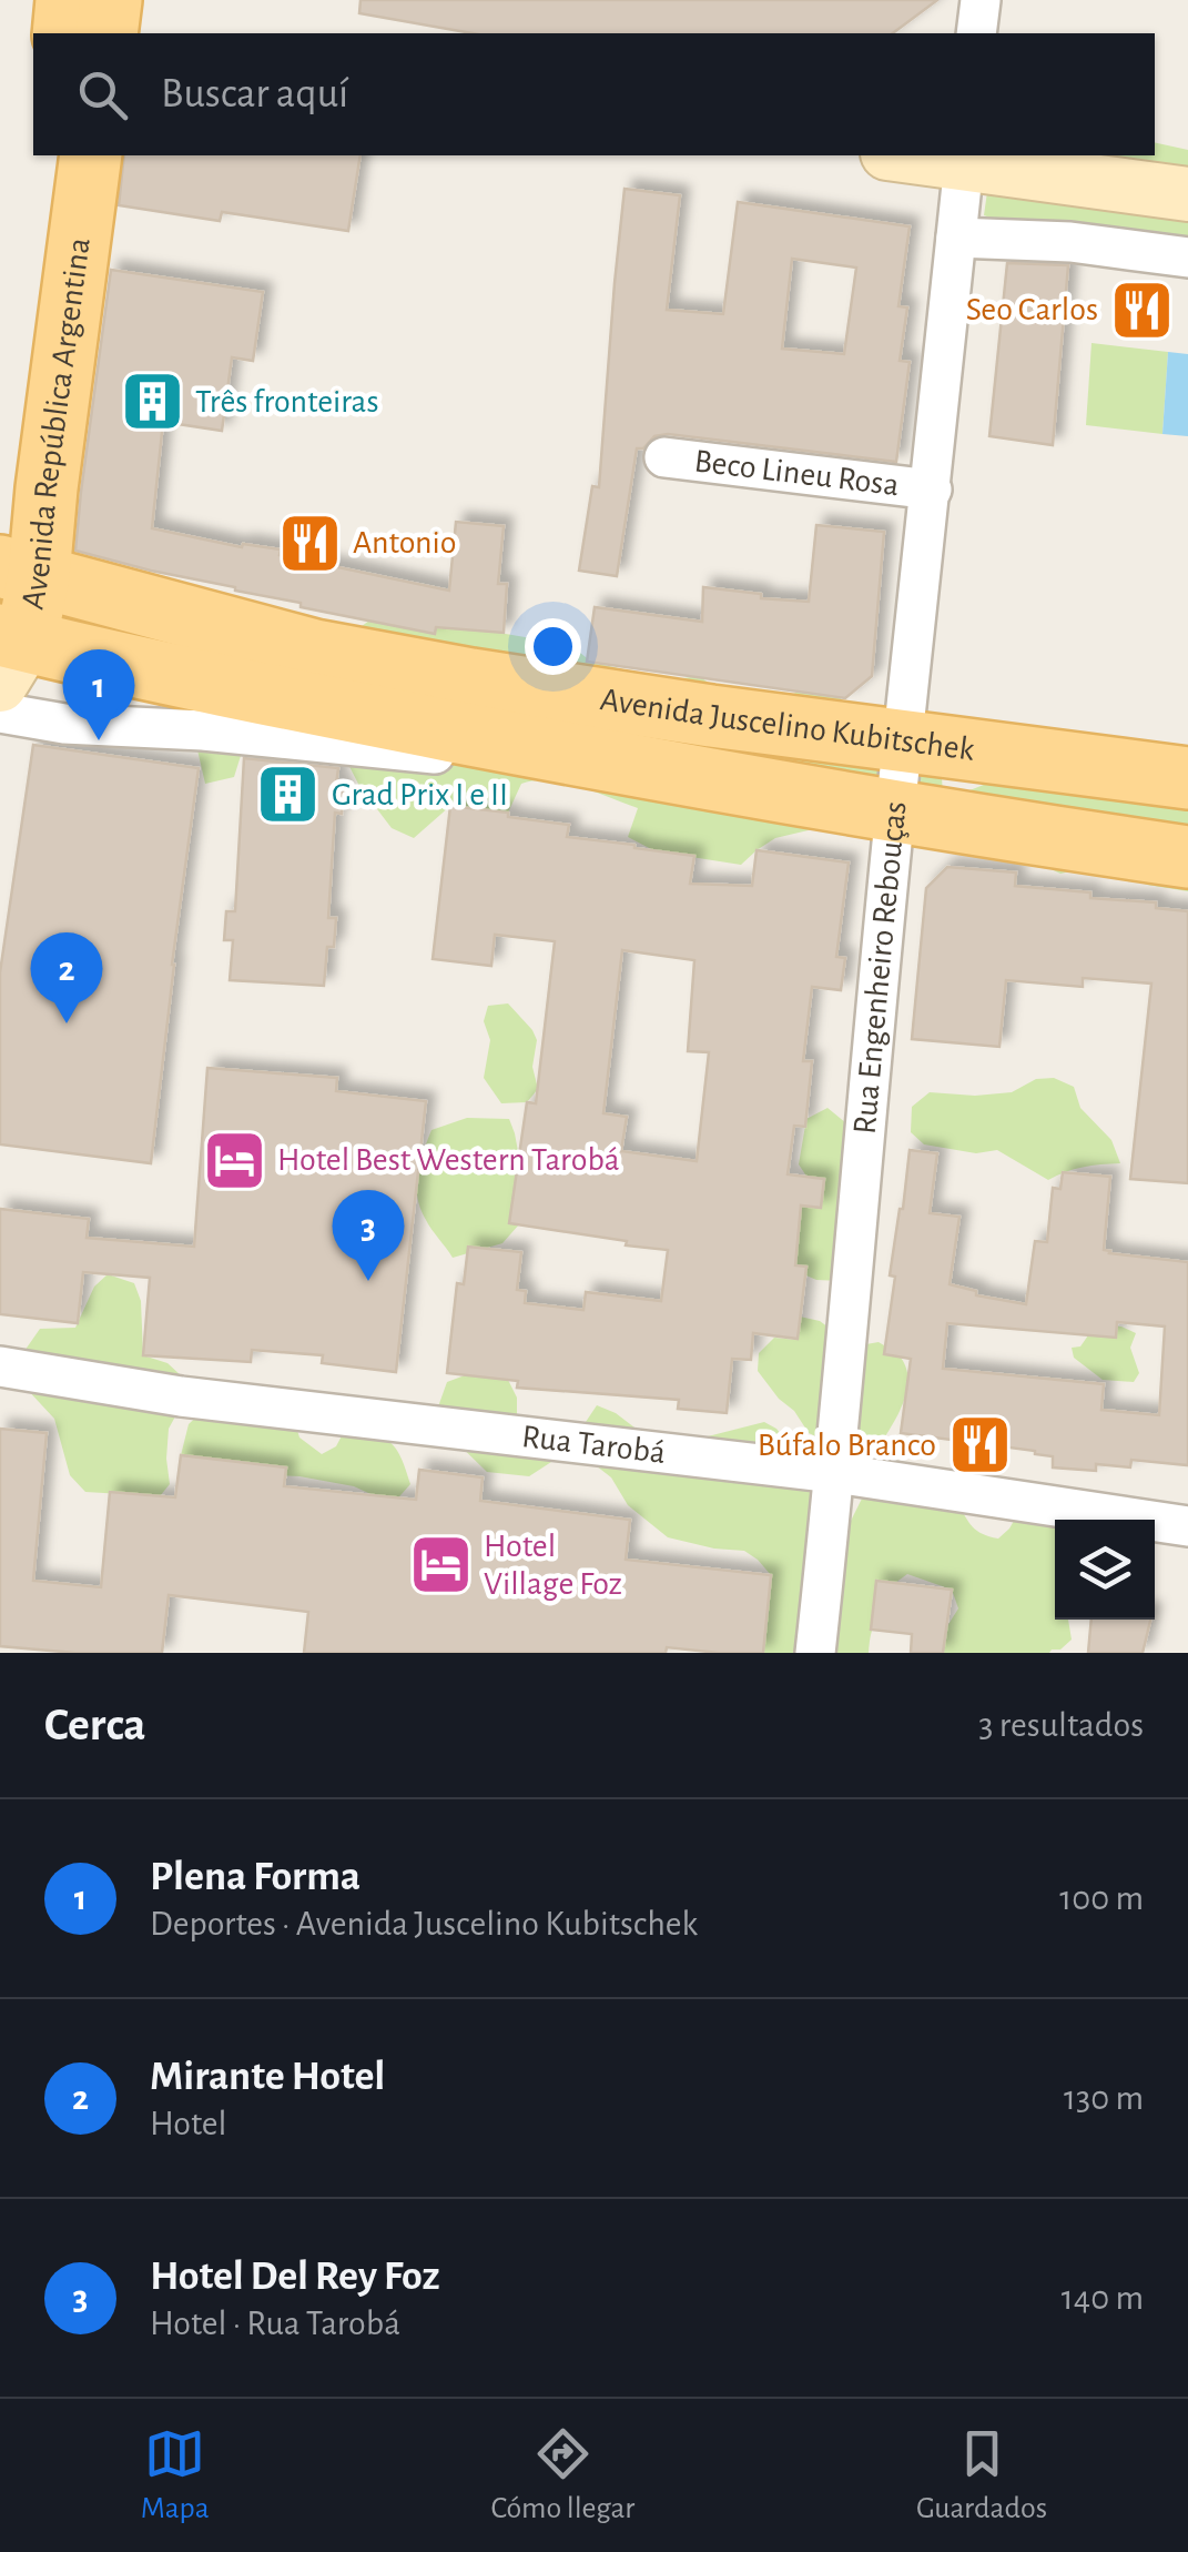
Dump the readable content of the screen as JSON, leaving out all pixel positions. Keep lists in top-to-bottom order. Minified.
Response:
{"streets":{"main road":["Avenida República Argentina","Avenida Juscelino Kubitschek"],"street":["Beco Lineu Rosa","Rua Engenheiro Rebouças","Rua Tarobá"]},"crossings":[["Avenida República Argentina","Avenida Juscelino Kubitschek"],["Beco Lineu Rosa","Rua Engenheiro Rebouças"],["Avenida Juscelino Kubitschek","Rua Engenheiro Rebouças"],["Rua Engenheiro Rebouças","Rua Tarobá"]],"places":{"restaurant":["Seo Carlos","Antonio","Búfalo Branco"],"building":["Três fronteiras","Grad Prix I e II"],"hotel":["Hotel Best Western Tarobá","Hotel Village Foz"]},"page":{"search":"Buscar aquí","pins":["1","2","3"],"heading":["Cerca","3 resultados"],"list":[{"mark":"1","name":"Plena Forma","note":"Deportes · Avenida Juscelino Kubitschek","value":"100 m"},{"mark":"2","name":"Mirante Hotel","note":"Hotel","value":"130 m"},{"mark":"3","name":"Hotel Del Rey Foz","note":"Hotel · Rua Tarobá","value":"140 m"}],"nav":["Mapa","Cómo llegar","Guardados"]}}
